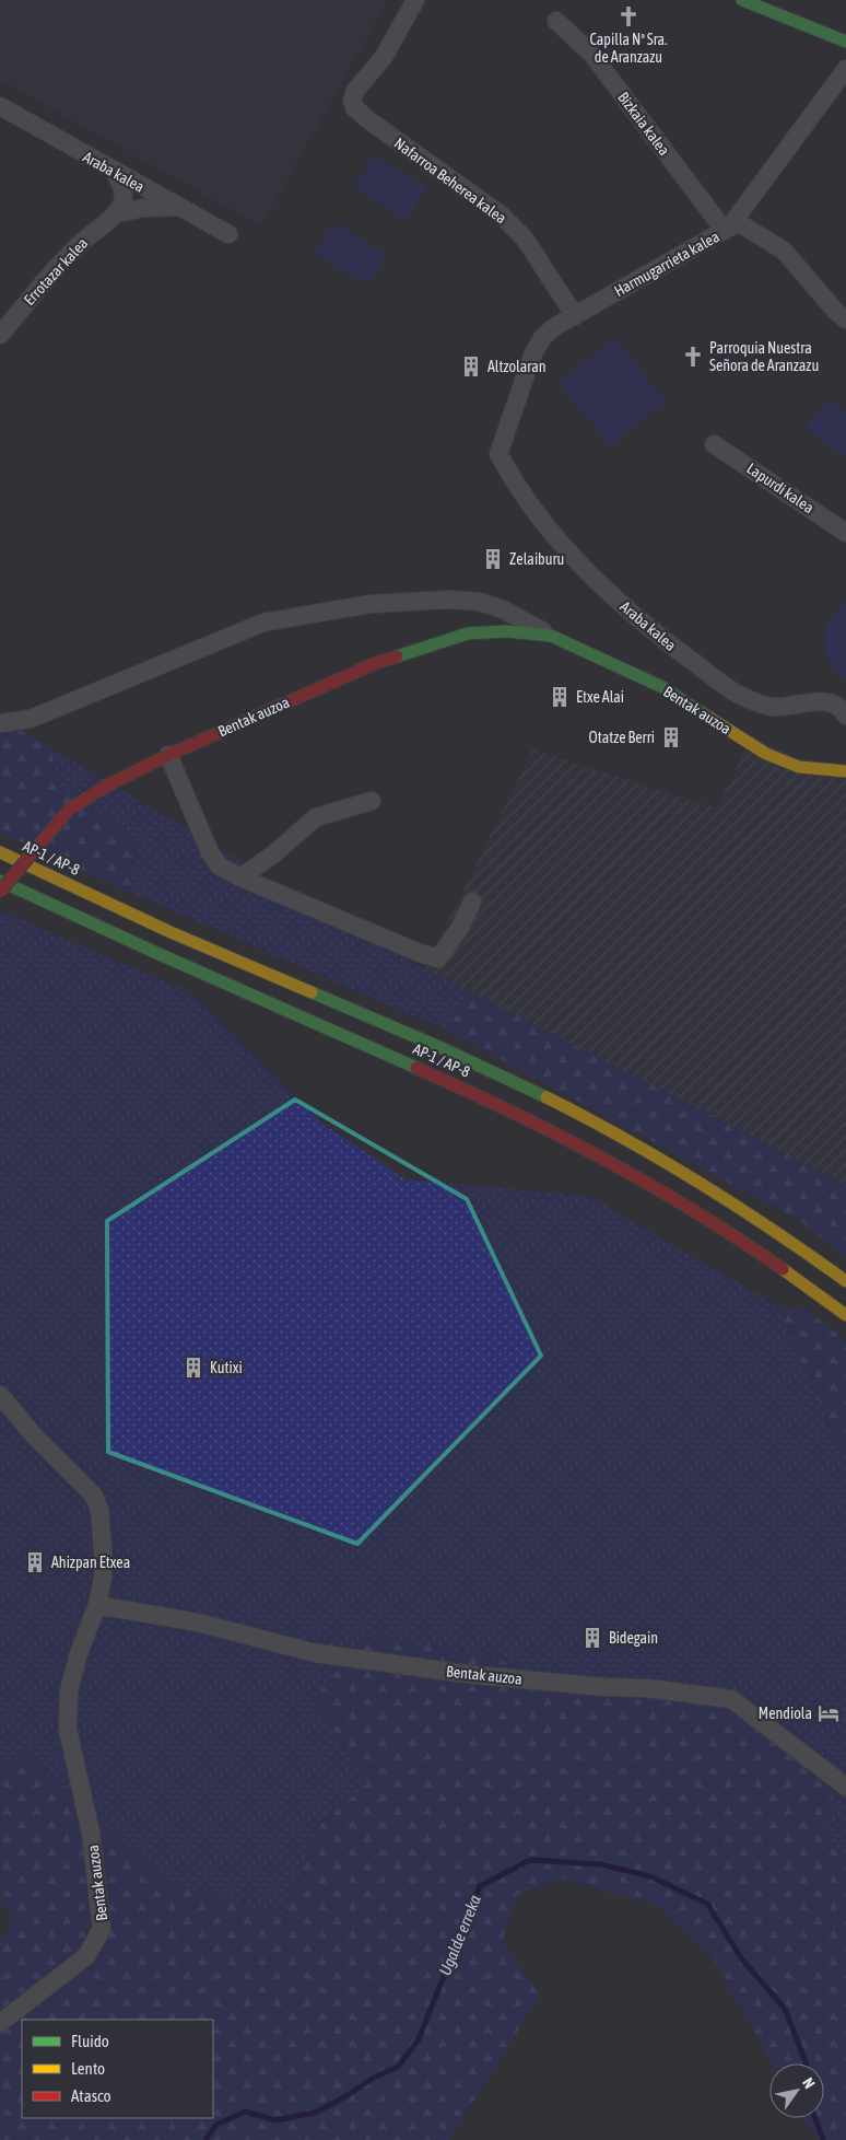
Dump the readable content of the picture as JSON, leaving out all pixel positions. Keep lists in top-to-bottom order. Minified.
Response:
{"streets":{"main road":["Bentak auzoa","AP-1 / AP-8"],"street":["Bizkaia kalea","Araba kalea","Nafarroa Beherea kalea","Harmugarrieta kalea","Errotazar kalea","Lapurdi kalea"]},"crossings":[["Bizkaia kalea","Harmugarrieta kalea"],["Araba kalea","Harmugarrieta kalea"],["Araba kalea","Errotazar kalea"],["Nafarroa Beherea kalea","Harmugarrieta kalea"]],"water":["Ugalde erreka"],"places":{"church":["Capilla Nª Sra. de Aranzazu","Parroquia Nuestra Señora de Aranzazu"],"building":["Altzolaran","Zelaiburu","Etxe Alai","Otatze Berri","Kutixi","Ahizpan Etxea","Bidegain"],"hotel":["Mendiola"]},"legend":["Fluido","Lento","Atasco"],"north":"top right"}
